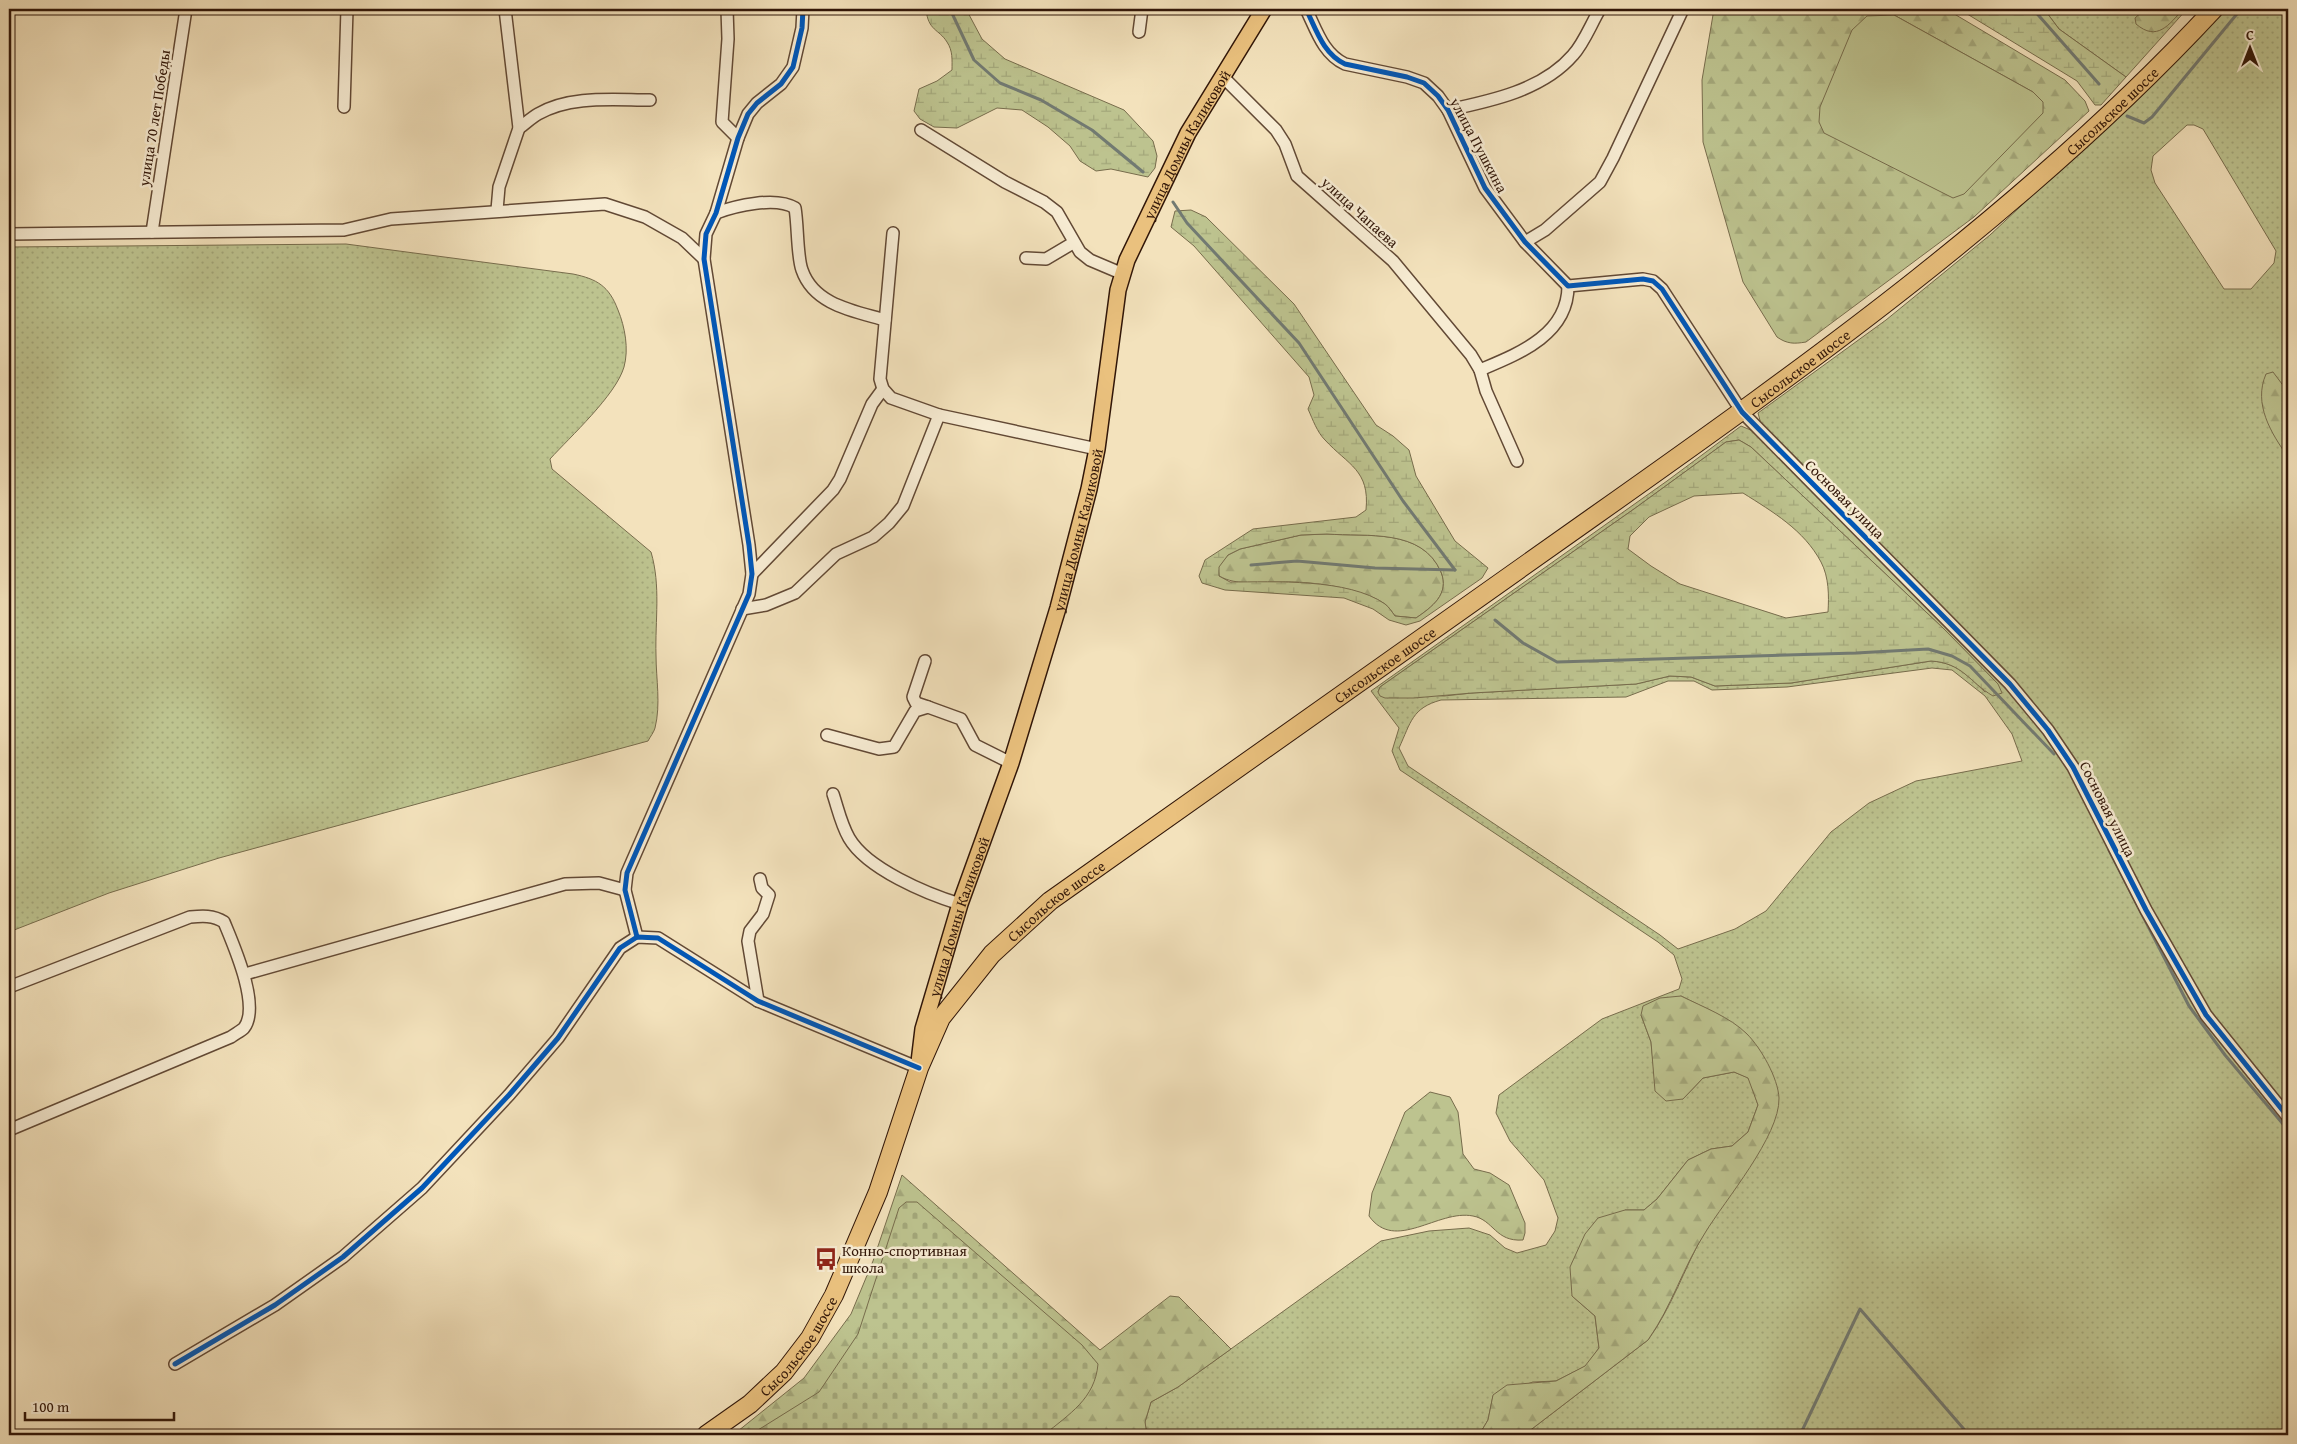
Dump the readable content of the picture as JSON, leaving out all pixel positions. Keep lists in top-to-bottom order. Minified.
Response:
{"streets":{"highway":["Сысольское шоссе"],"main road":["улица Домны Каликовой"],"street":["улица 70 лет Победы","улица Пушкина","улица Чапаева","Сосновая улица"]},"crossings":[["Сысольское шоссе","улица Домны Каликовой"],["Сысольское шоссе","Сосновая улица"],["улица Домны Каликовой","улица Чапаева"]],"places":{"bus stop":["Конно-спортивная школа"]},"scale_bar":"100 m","north":"top"}
